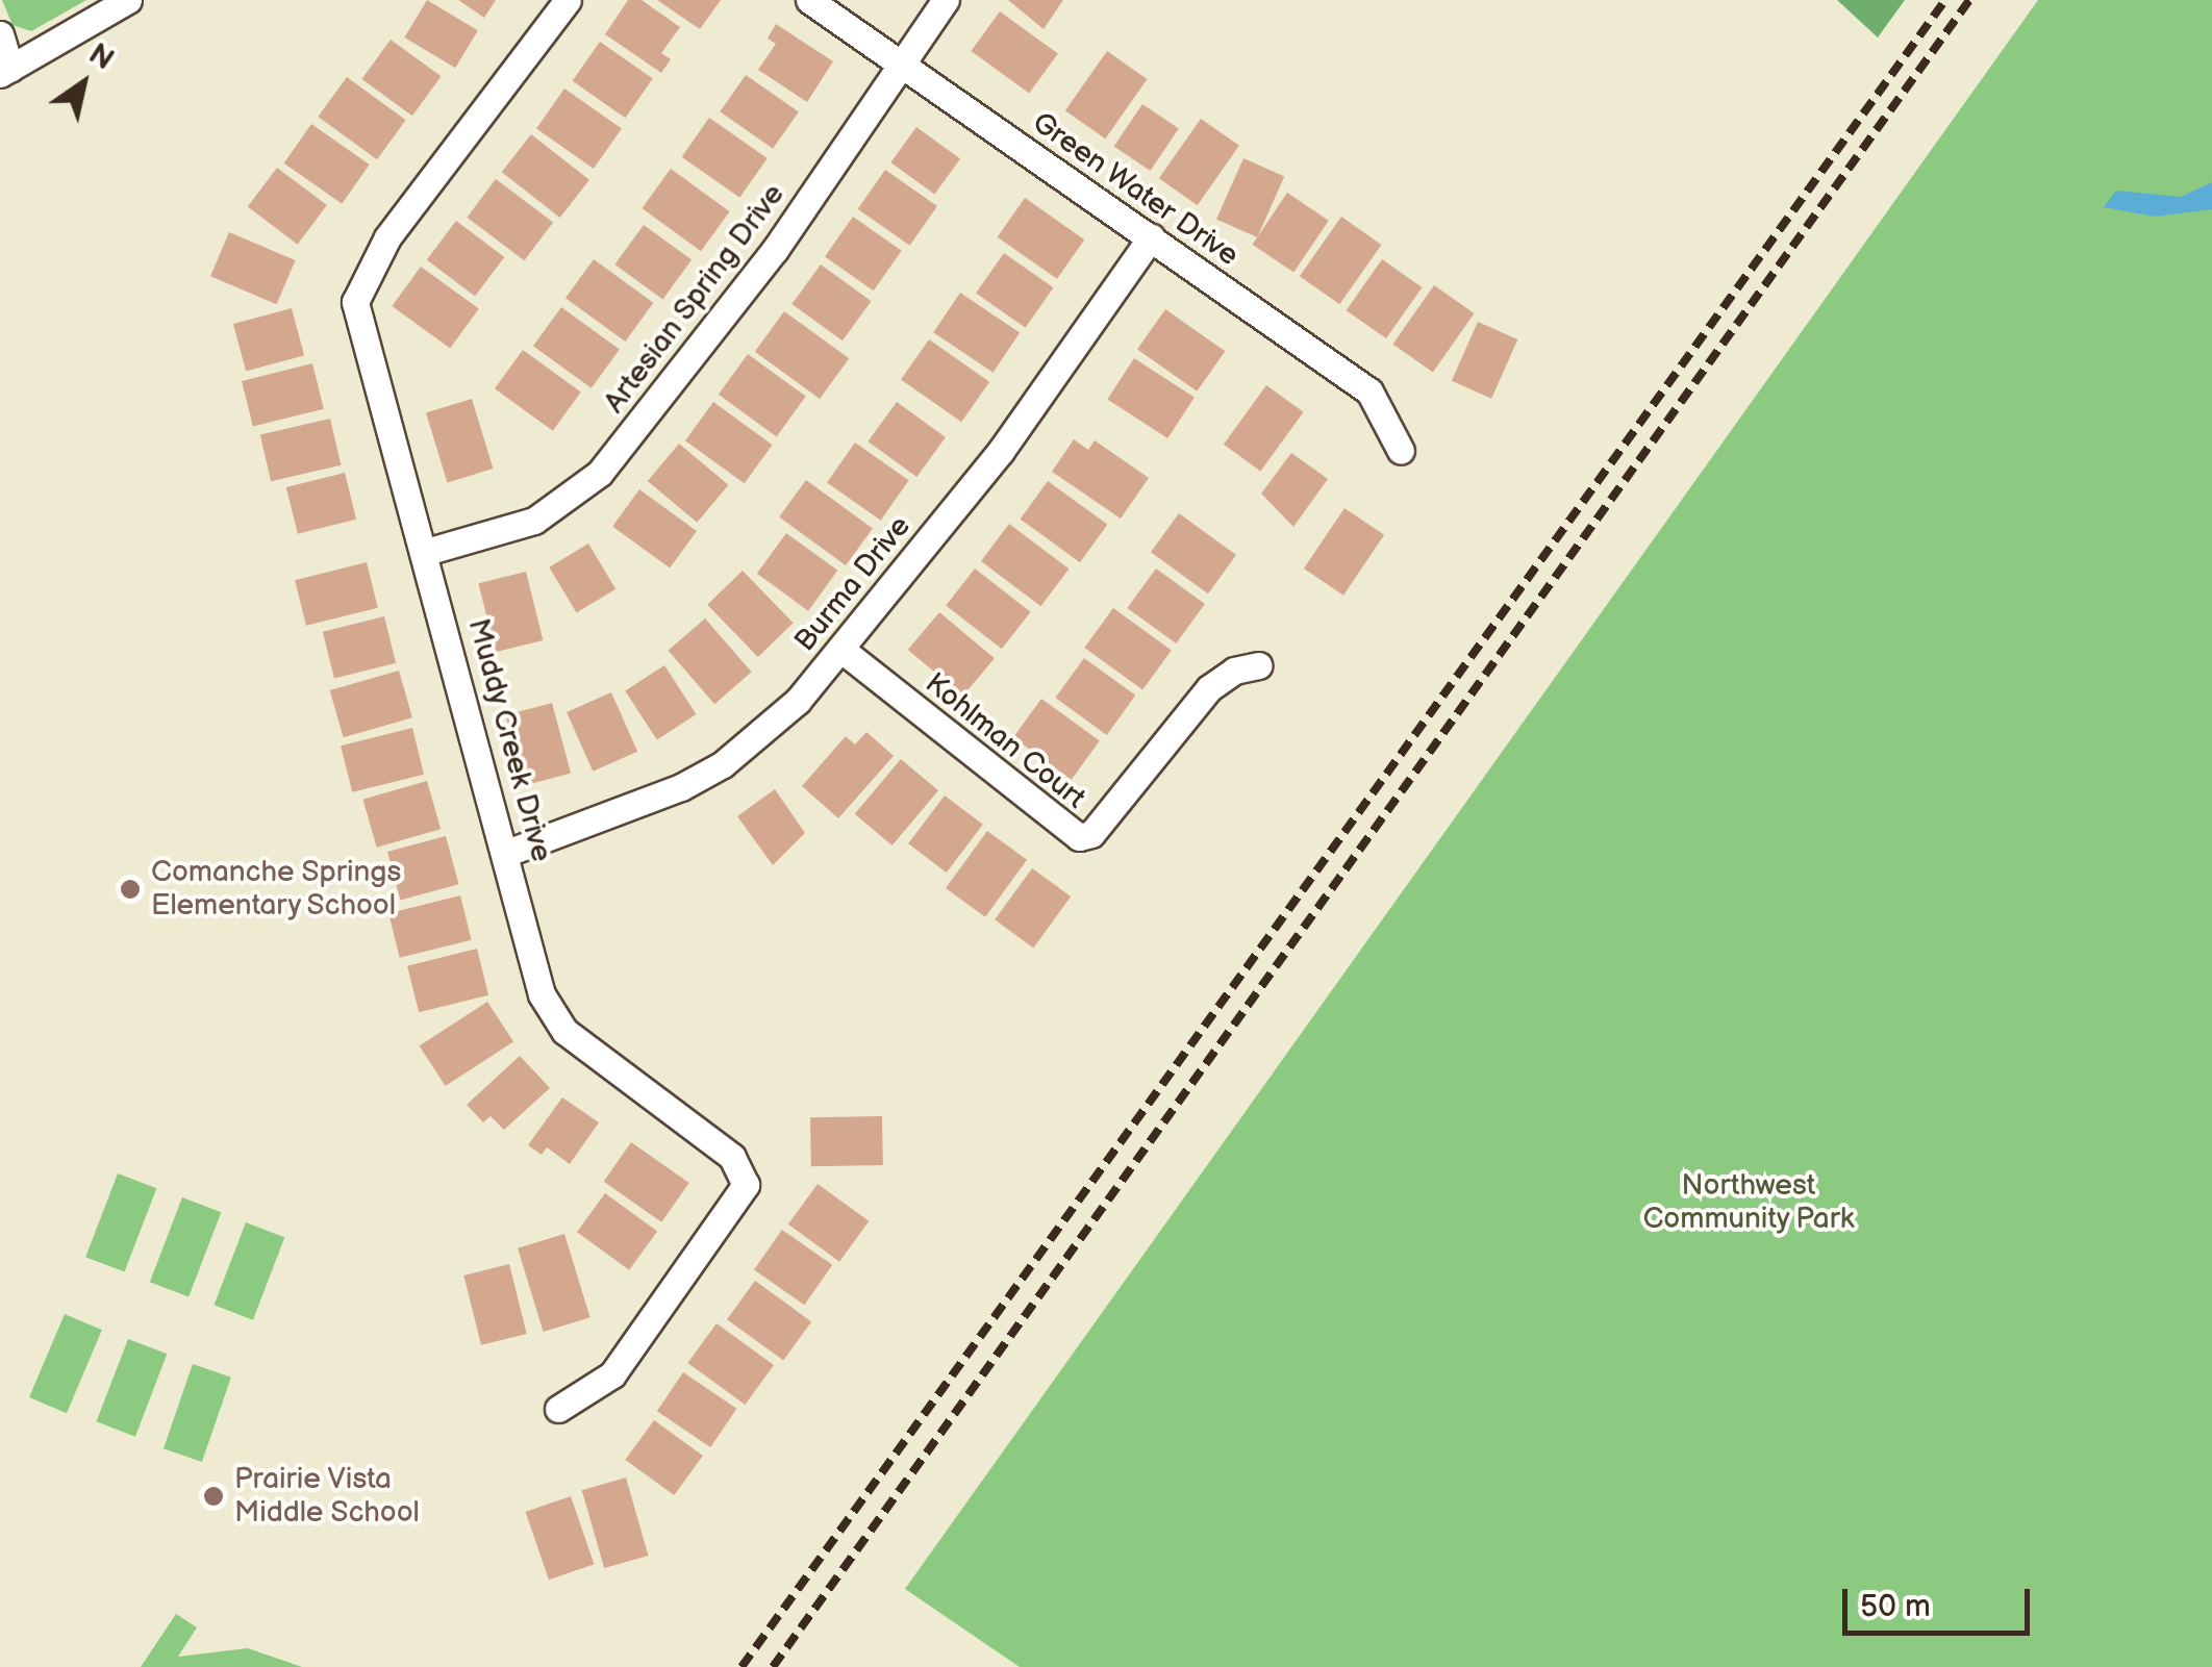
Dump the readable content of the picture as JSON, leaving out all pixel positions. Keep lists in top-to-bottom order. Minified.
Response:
{"streets":{"street":["Green Water Drive","Artesian Spring Drive","Burma Drive","Muddy Creek Drive","Kohlman Court"]},"crossings":[["Green Water Drive","Artesian Spring Drive"],["Green Water Drive","Burma Drive"],["Artesian Spring Drive","Muddy Creek Drive"],["Burma Drive","Muddy Creek Drive"],["Burma Drive","Kohlman Court"]],"parks":["Northwest Community Park"],"places":["Comanche Springs Elementary School","Prairie Vista Middle School"],"scale_bar":"50 m","north":"top right"}
